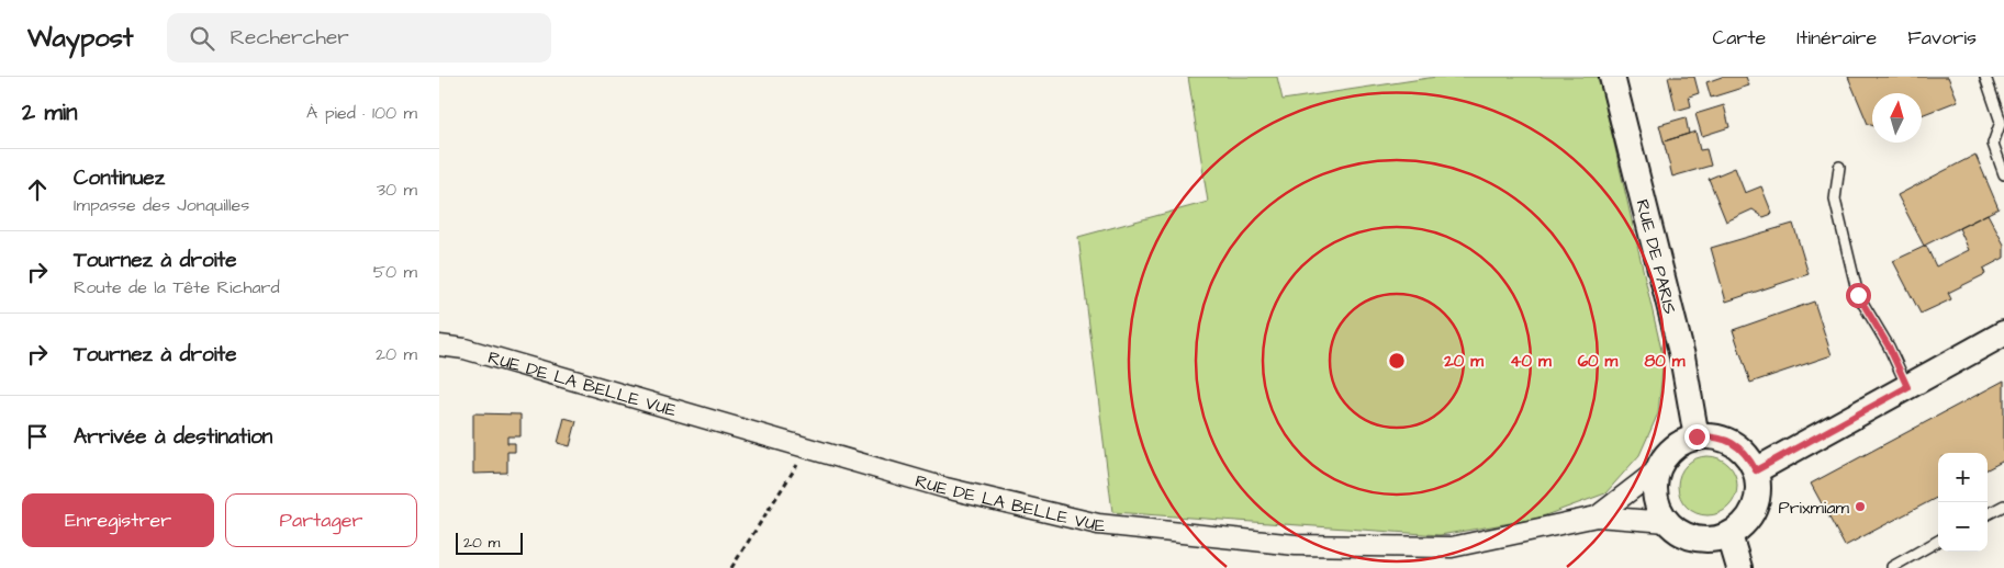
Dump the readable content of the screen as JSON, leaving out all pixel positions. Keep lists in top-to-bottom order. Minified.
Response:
{"streets":{"street":["RUE DE PARIS","RUE DE LA BELLE VUE"]},"crossings":[["RUE DE PARIS","RUE DE LA BELLE VUE"]],"places":["Prixmiam"],"scale_bar":"20 m","north":"top","page":{"header":"Waypost","search":"Rechercher","nav":["Carte","Itinéraire","Favoris"],"heading":["2 min","À pied · 100 m"],"list":[["Continuez","Impasse des Jonquilles","30 m"],["Tournez à droite","Route de la Tête Richard","50 m"],["Tournez à droite","20 m"],"Arrivée à destination"],"map_buttons":["+","−"],"buttons":["Enregistrer","Partager"],"scale":"20 m"},"rings":["20 m","40 m","60 m","80 m"]}
